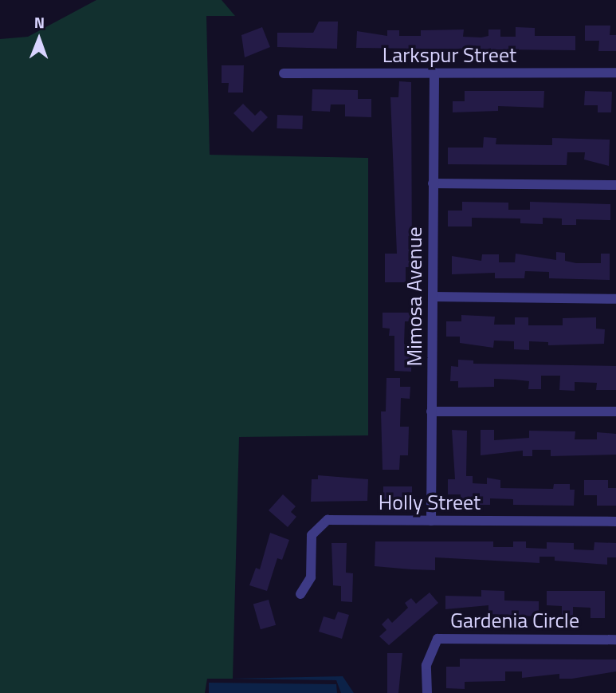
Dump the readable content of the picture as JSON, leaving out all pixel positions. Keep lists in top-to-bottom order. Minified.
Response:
{"streets":{"street":["Larkspur Street","Mimosa Avenue","Holly Street","Gardenia Circle"]},"crossings":[["Larkspur Street","Mimosa Avenue"],["Mimosa Avenue","Holly Street"]],"north":"top"}
